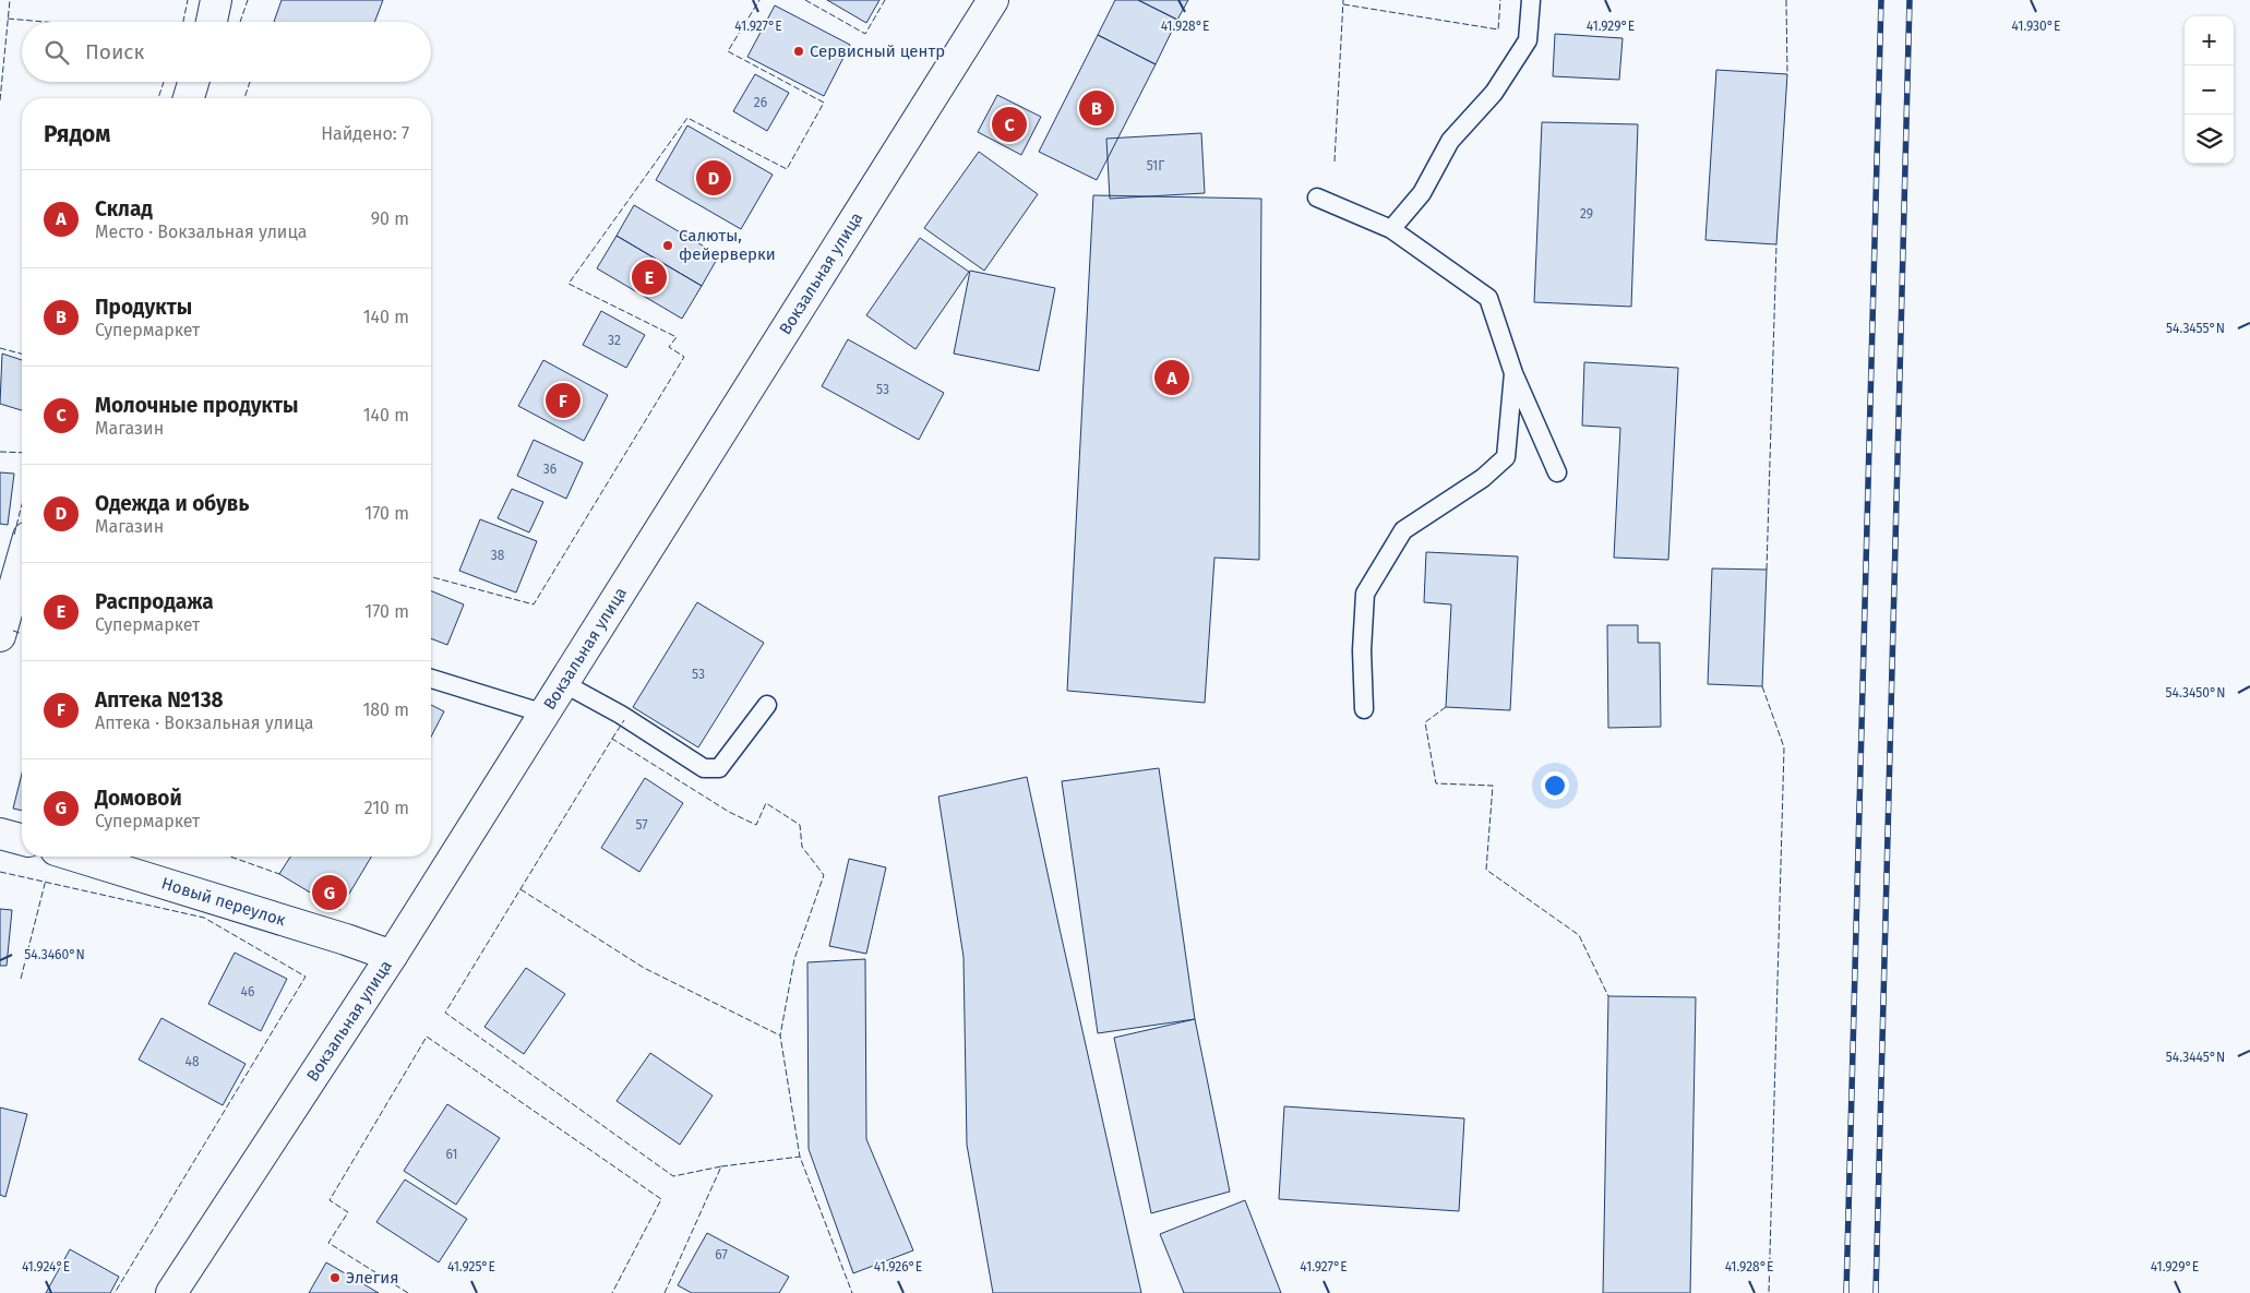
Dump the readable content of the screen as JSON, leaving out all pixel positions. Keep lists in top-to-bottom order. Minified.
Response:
{"streets":{"main road":["Вокзальная улица","Новый переулок"]},"crossings":[["Вокзальная улица","Новый переулок"]],"places":["Сервисный центр","Салюты, фейерверки","Элегия"],"house_numbers":["26","51Г","29","32","53","36","38","53","57","46","48","61","67"],"page":{"map_buttons":["+","−"],"search":"Поиск","pins":["B","C","D","E","A","F","G"],"heading":["Рядом","Найдено: 7"],"list":[{"mark":"A","name":"Склад","note":"Место · Вокзальная улица","value":"90 m"},{"mark":"B","name":"Продукты","note":"Супермаркет","value":"140 m"},{"mark":"C","name":"Молочные продукты","note":"Магазин","value":"140 m"},{"mark":"D","name":"Одежда и обувь","note":"Магазин","value":"170 m"},{"mark":"E","name":"Распродажа","note":"Супермаркет","value":"170 m"},{"mark":"F","name":"Аптека №138","note":"Аптека · Вокзальная улица","value":"180 m"},{"mark":"G","name":"Домовой","note":"Супермаркет","value":"210 m"}]},"coordinates":["41.929°E","41.927°E","41.928°E","41.930°E","54.3455°N","54.3450°N","54.3460°N","54.3445°N","41.924°E","41.925°E","41.926°E"]}
